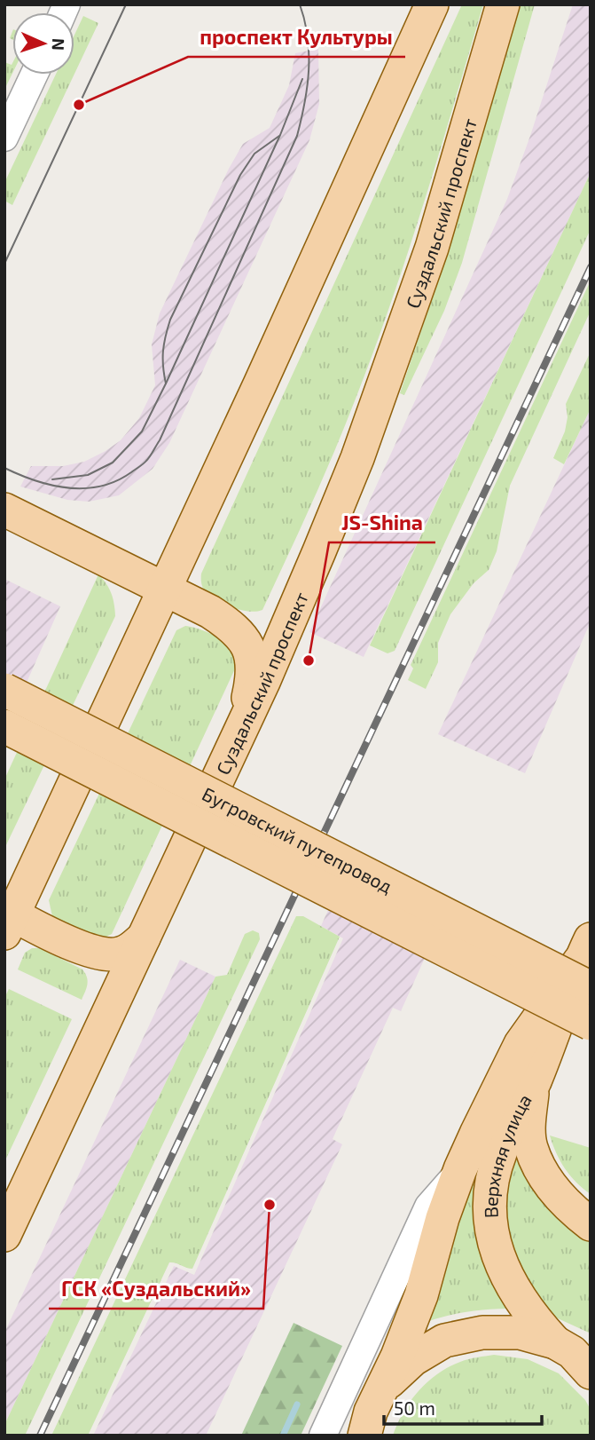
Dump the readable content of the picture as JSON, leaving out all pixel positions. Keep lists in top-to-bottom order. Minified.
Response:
{"streets":{"main road":["Суздальский проспект","Бугровский путепровод","Верхняя улица"]},"crossings":[["Бугровский путепровод","Верхняя улица"]],"places":["проспект Культуры","JS-Shina","ГСК «Суздальский»"],"scale_bar":"50 m","north":"right"}
